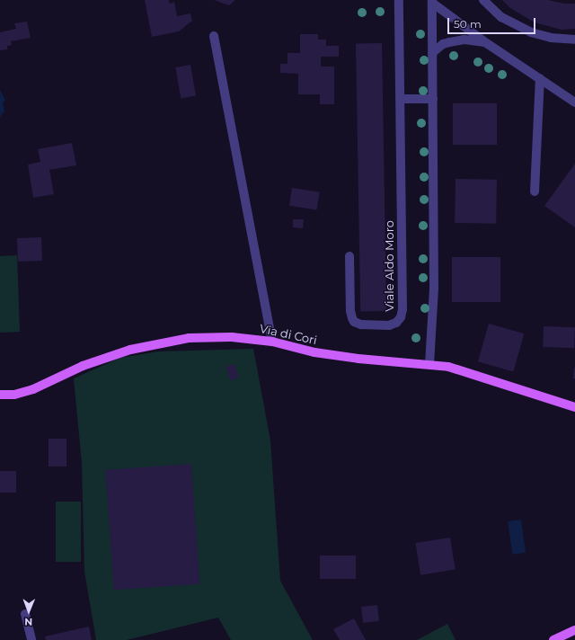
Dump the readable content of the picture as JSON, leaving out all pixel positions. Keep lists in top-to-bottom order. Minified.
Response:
{"streets":{"main road":["Via di Cori"],"street":["Viale Aldo Moro"]},"scale_bar":"50 m","north":"bottom"}
